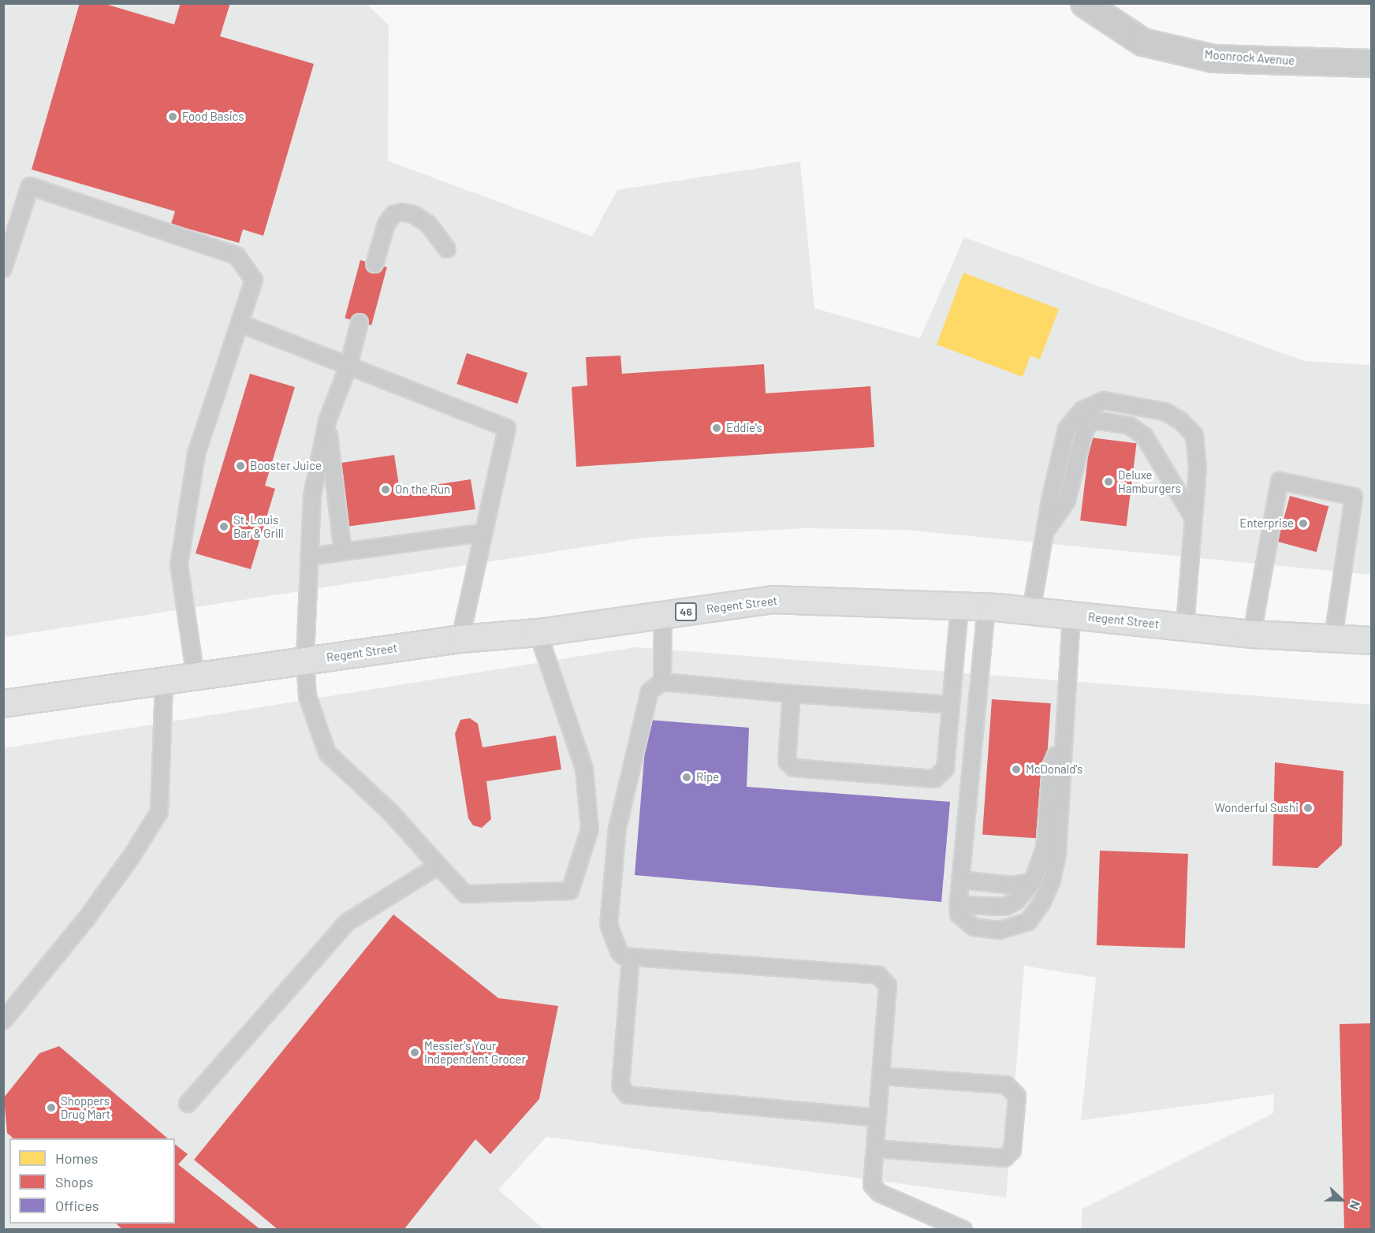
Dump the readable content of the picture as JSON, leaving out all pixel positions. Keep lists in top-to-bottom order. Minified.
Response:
{"streets":{"main road":["Regent Street","46"],"street":["Moonrock Avenue"]},"places":["Food Basics","Eddie's","Booster Juice","Deluxe Hamburgers","On the Run","Enterprise","St. Louis Bar & Grill","McDonald's","Ripe","Wonderful Sushi","Messier's Your Independent Grocer","Shoppers Drug Mart"],"legend":["Homes","Shops","Offices"],"north":"right"}
